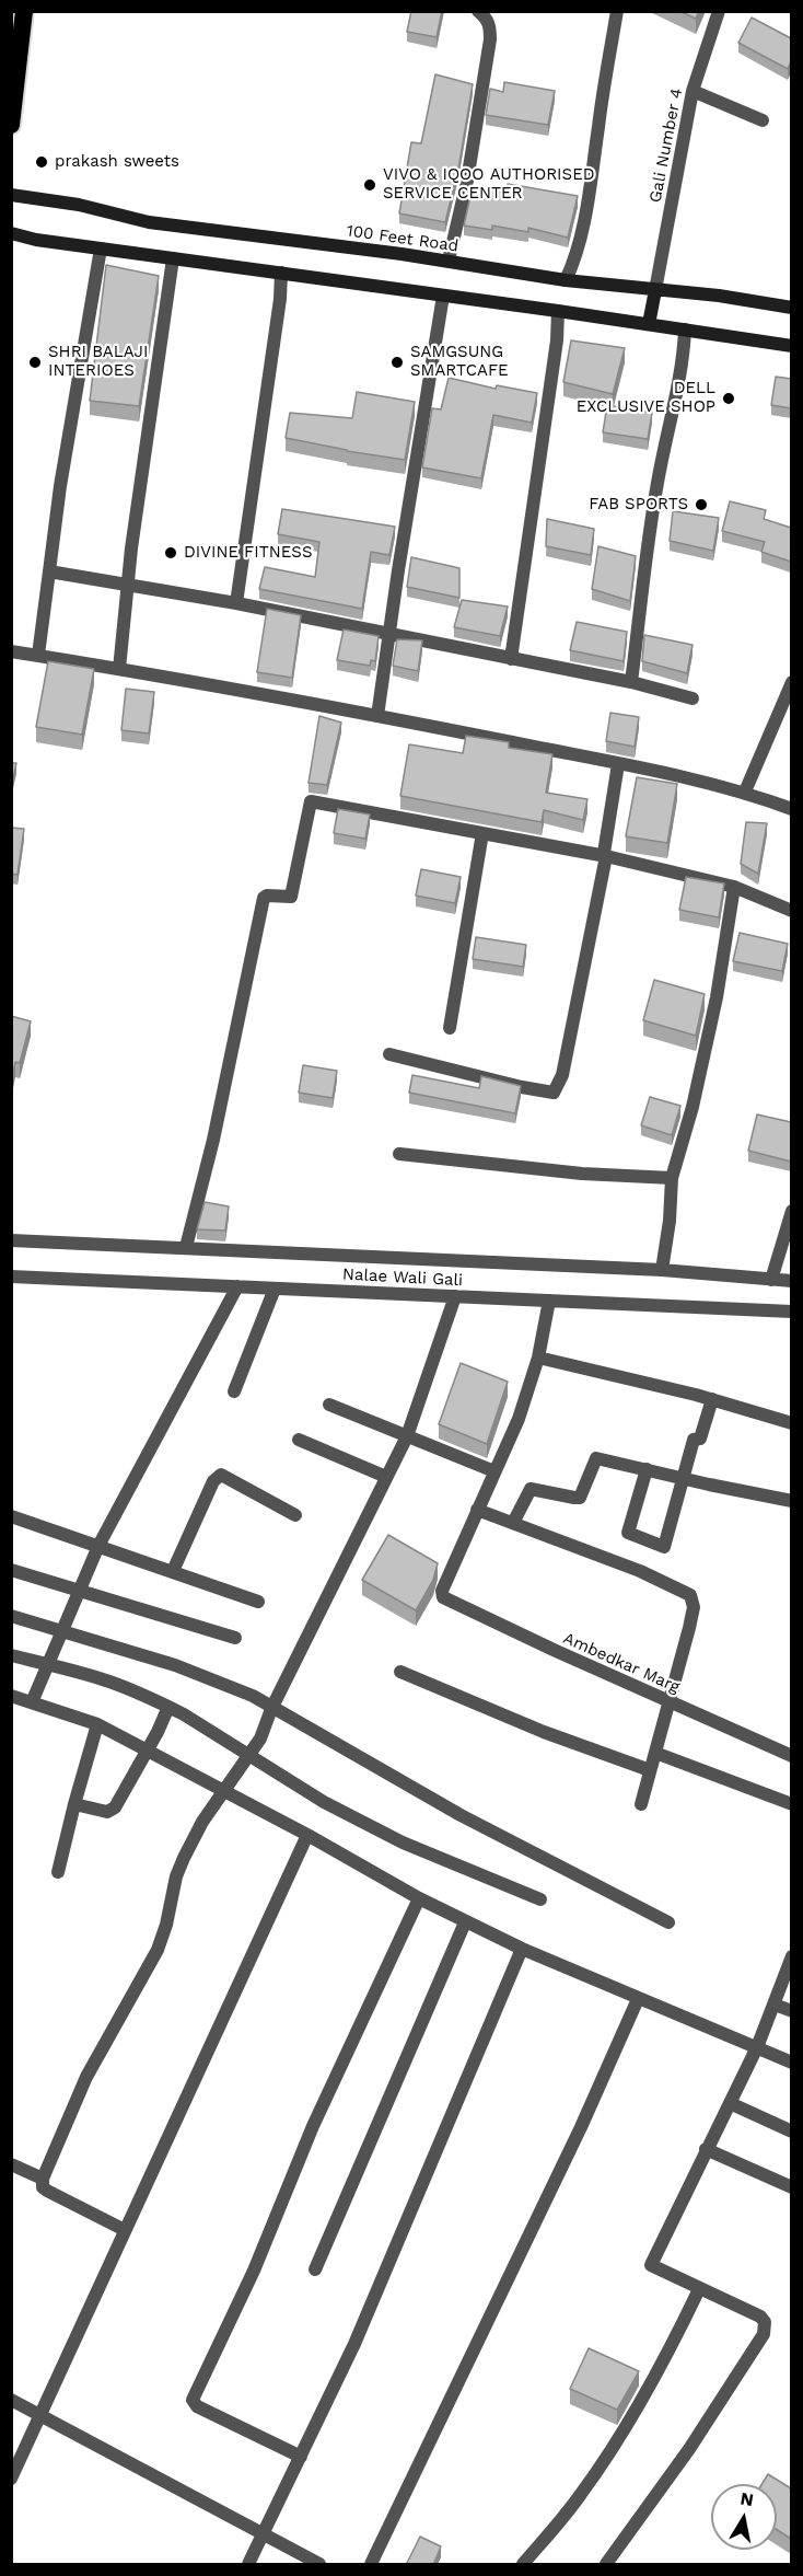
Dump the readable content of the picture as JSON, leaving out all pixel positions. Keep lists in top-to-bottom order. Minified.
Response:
{"streets":{"main road":["100 Feet Road"],"street":["Gali Number 4","Nalae Wali Gali","Ambedkar Marg"]},"crossings":[["Gali Number 4","100 Feet Road"]],"places":["prakash sweets","VIVO & IQOO AUTHORISED SERVICE CENTER","SHRI BALAJI INTERIOES","SAMGSUNG SMARTCAFE","DELL EXCLUSIVE SHOP","FAB SPORTS","DIVINE FITNESS"],"north":"top"}
